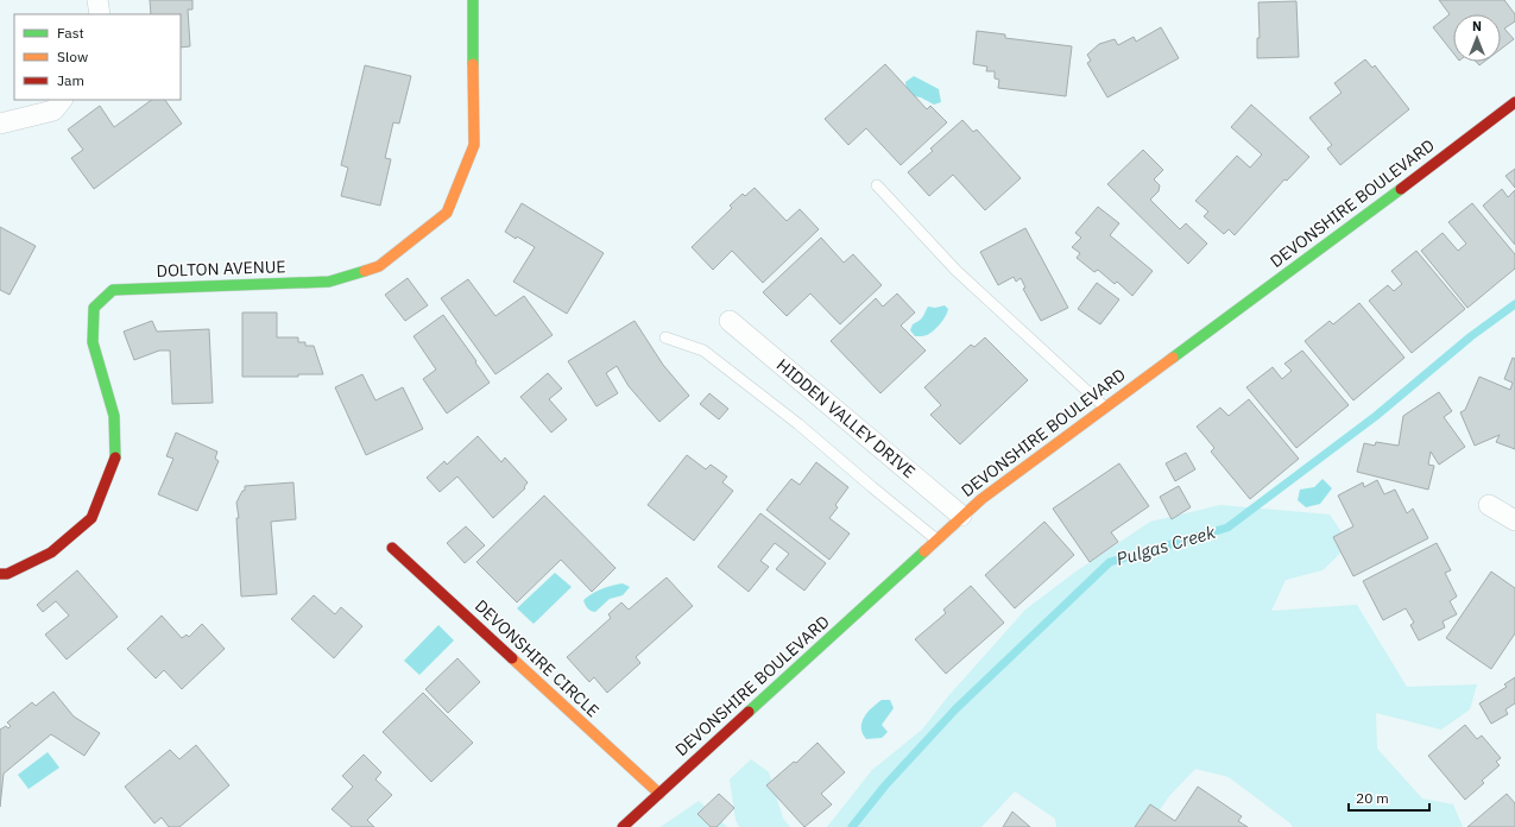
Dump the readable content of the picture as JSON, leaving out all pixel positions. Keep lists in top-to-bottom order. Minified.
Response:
{"streets":{"street":["DEVONSHIRE BOULEVARD","DOLTON AVENUE","HIDDEN VALLEY DRIVE","DEVONSHIRE CIRCLE"]},"crossings":[["DEVONSHIRE BOULEVARD","HIDDEN VALLEY DRIVE"],["DEVONSHIRE BOULEVARD","DEVONSHIRE CIRCLE"]],"water":["Pulgas Creek"],"legend":["Fast","Slow","Jam"],"scale_bar":"20 m","north":"top"}
